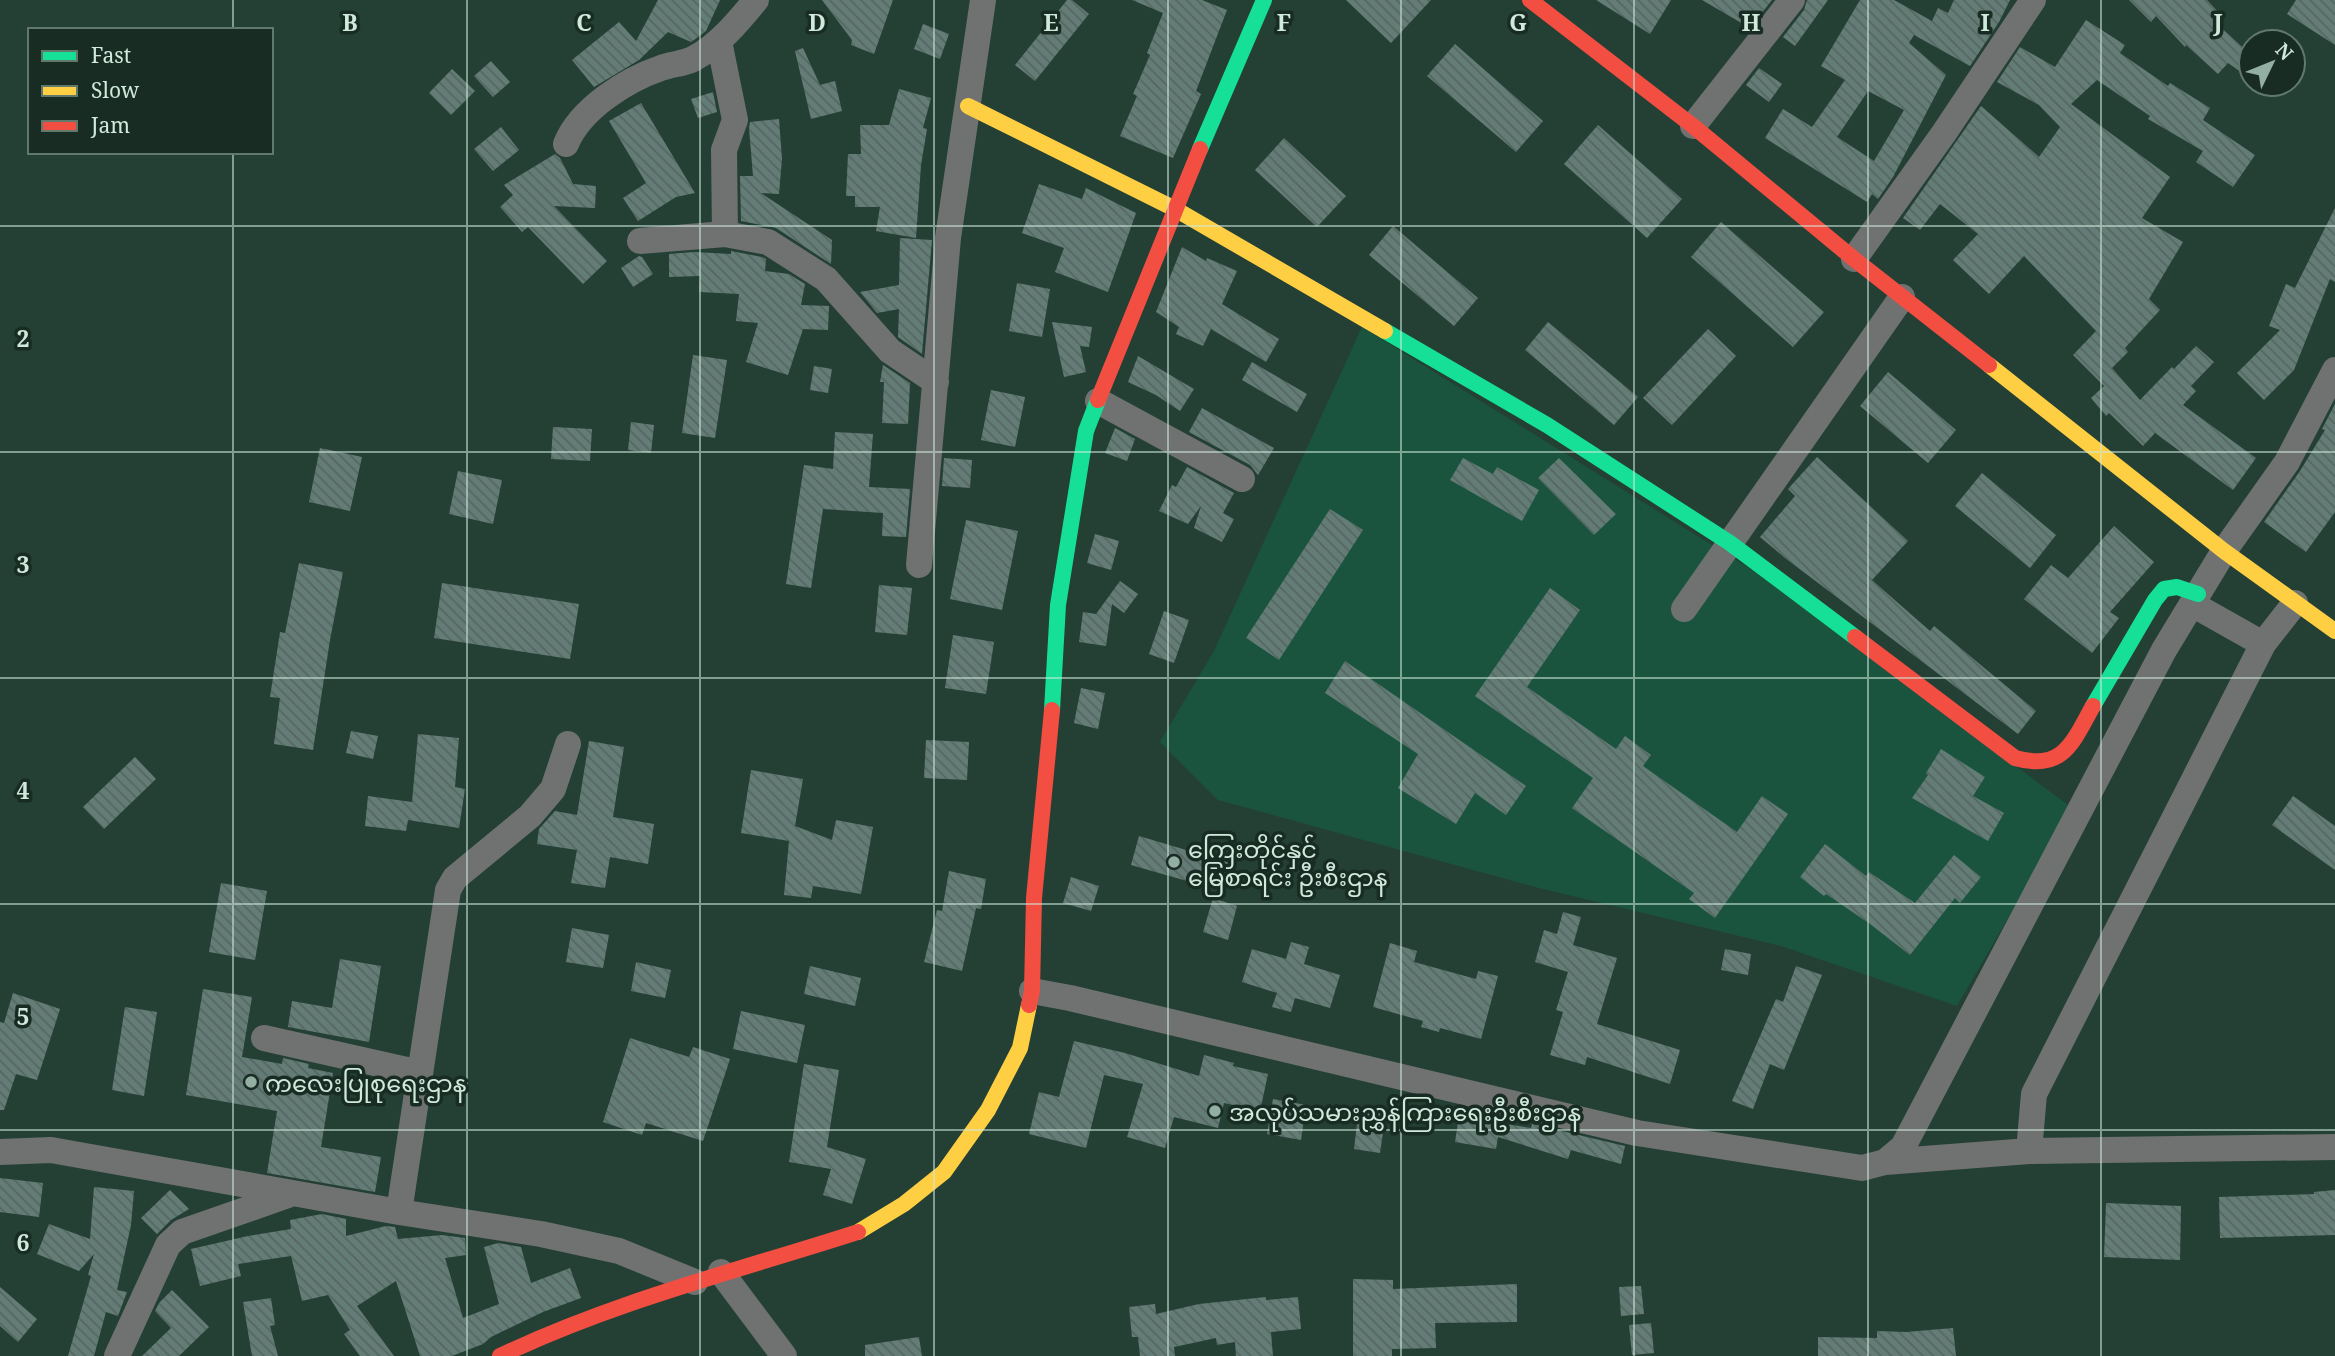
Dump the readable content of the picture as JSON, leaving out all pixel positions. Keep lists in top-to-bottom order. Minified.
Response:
{"places":["ကြေးတိုင်နှင့် မြေစာရင်း ဦးစီးဌာန","ကလေးပြုစုရေးဌာန","အလုပ်သမားညွှန်ကြားရေးဦးစီးဌာန"],"legend":["Fast","Slow","Jam"],"north":"top right","grid":{"columns":["B","C","D","E","F","G","H","I","J"],"rows":["2","3","4","5","6"]}}
